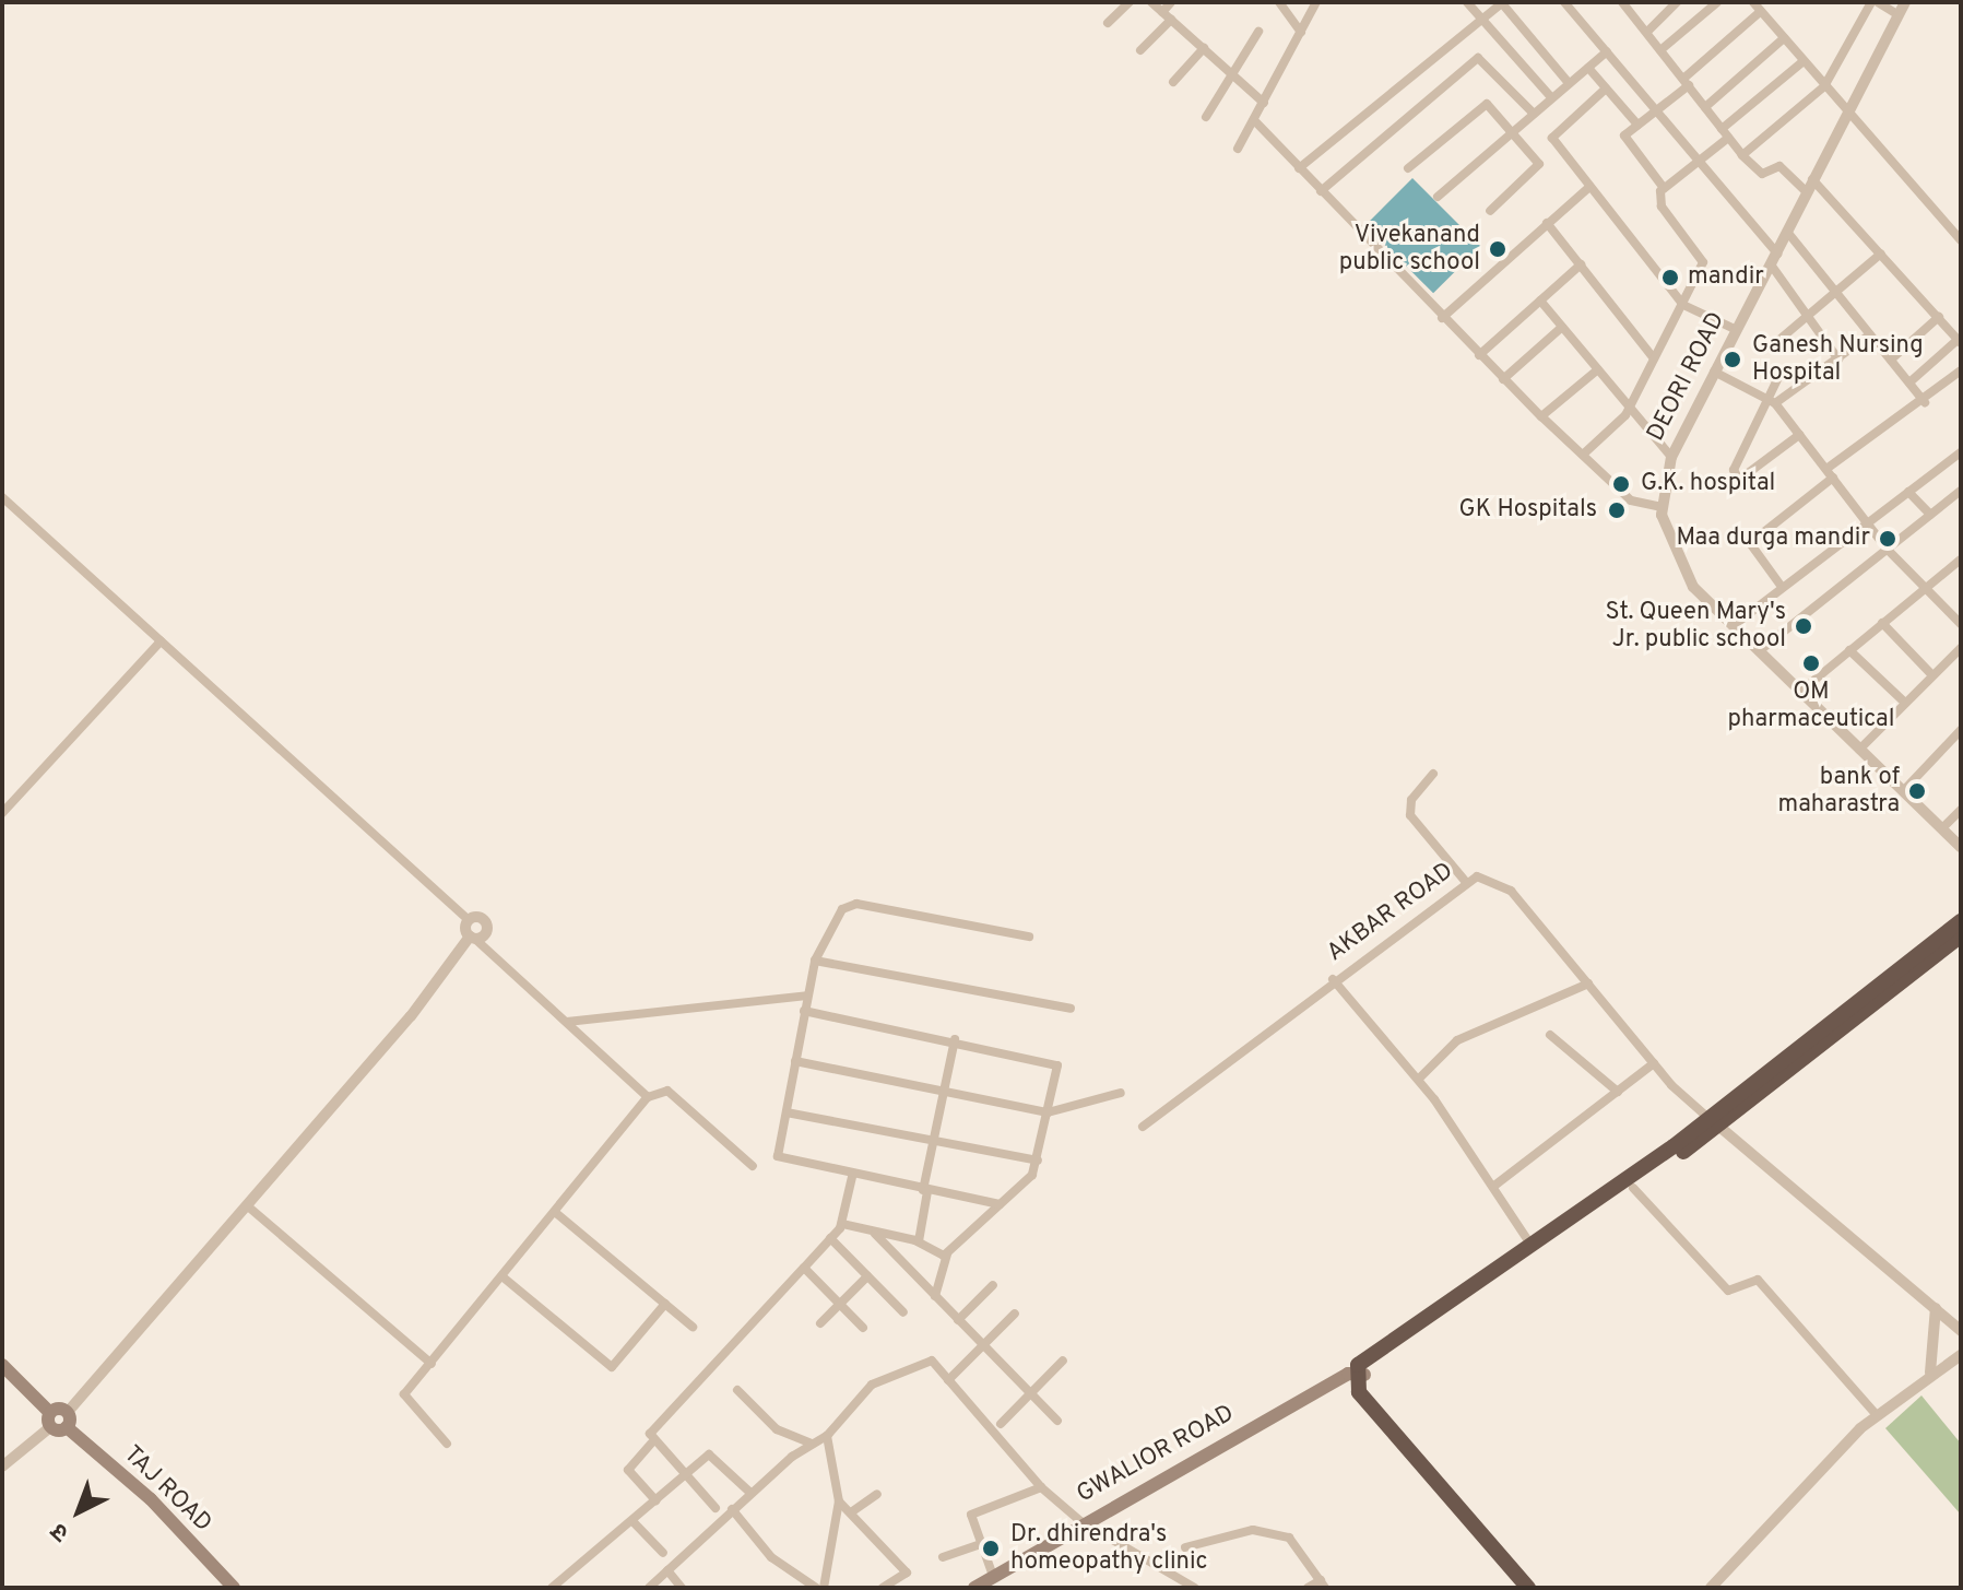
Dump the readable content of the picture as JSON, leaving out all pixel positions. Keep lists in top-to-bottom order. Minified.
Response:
{"streets":{"main road":["GWALIOR ROAD","TAJ ROAD"],"street":["DEORI ROAD","AKBAR ROAD"]},"places":["Vivekanand public school","mandir","Ganesh Nursing Hospital","G.K. hospital","GK Hospitals","Maa durga mandir","St. Queen Mary's Jr. public school","OM pharmaceutical","bank of maharastra","Dr. dhirendra's homeopathy clinic"],"north":"bottom left"}
